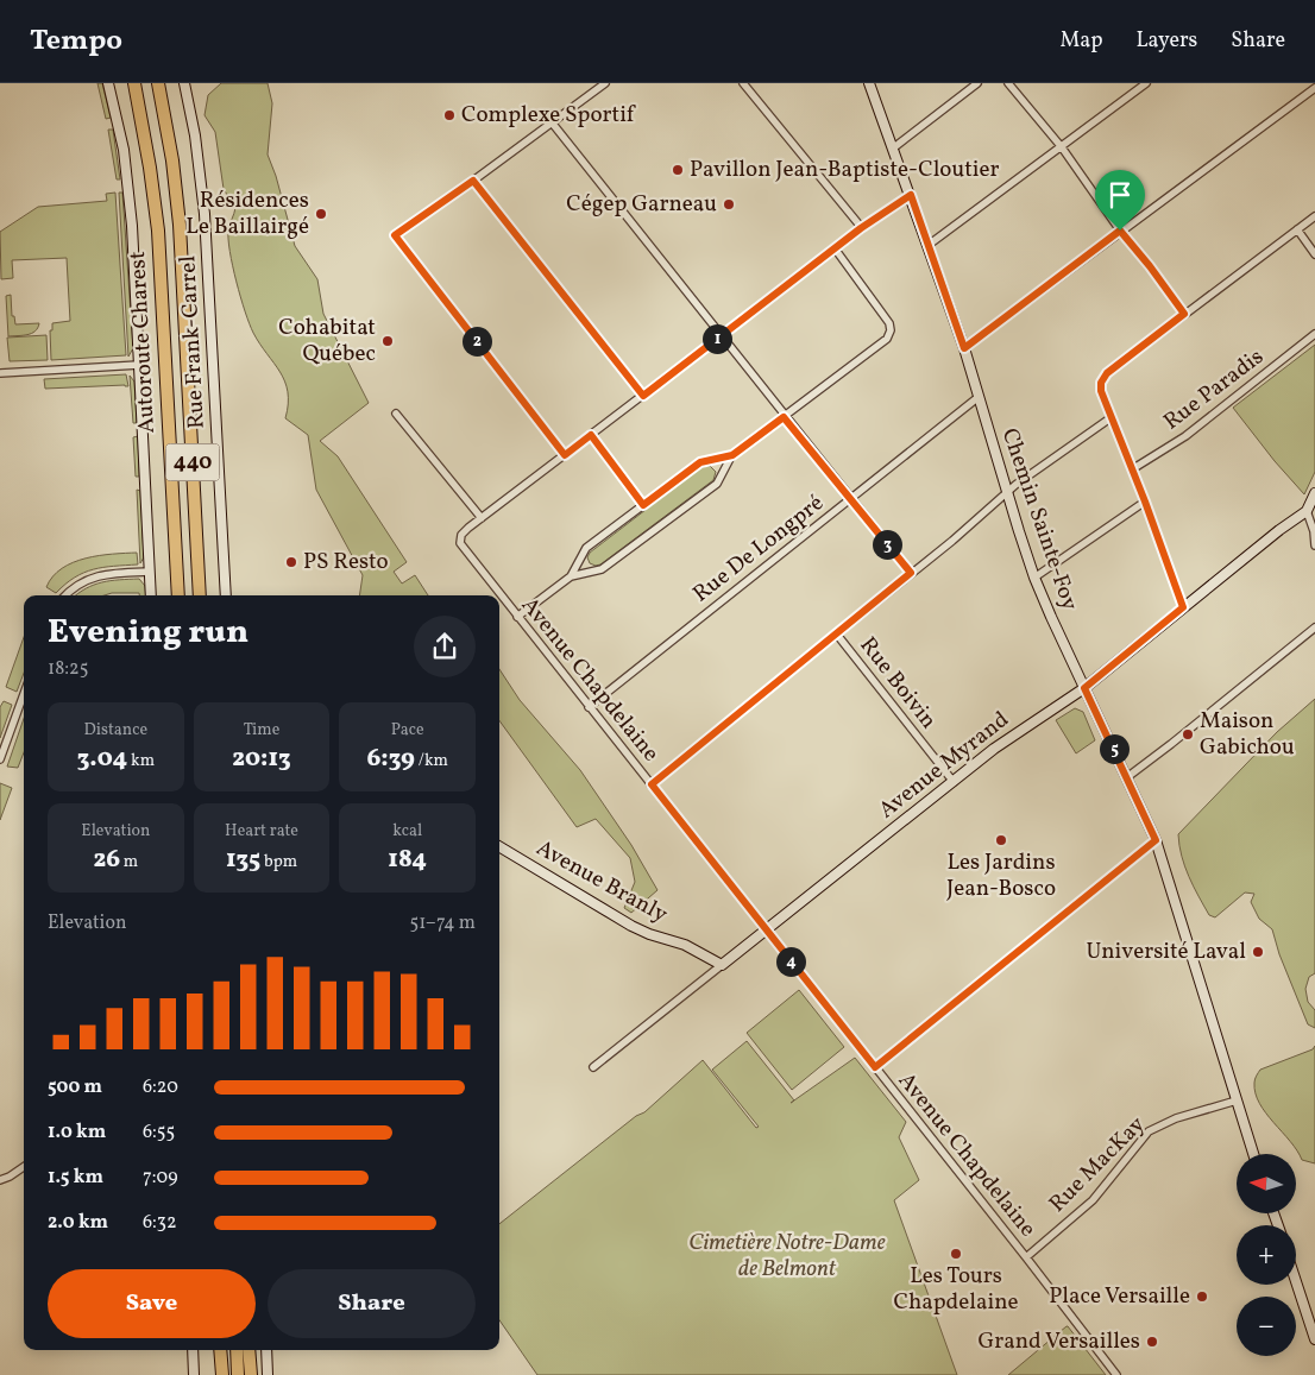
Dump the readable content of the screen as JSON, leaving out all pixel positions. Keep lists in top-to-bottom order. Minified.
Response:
{"streets":{"highway":["Autoroute Charest","440"],"street":["Rue Frank-Carrel","Rue Paradis","Chemin Sainte-Foy","Rue De Longpré","Avenue Chapdelaine","Rue Boivin","Avenue Myrand","Avenue Branly","Rue MacKay"]},"crossings":[["Chemin Sainte-Foy","Rue De Longpré"],["Chemin Sainte-Foy","Avenue Myrand"],["Chemin Sainte-Foy","Rue MacKay"],["Rue De Longpré","Avenue Chapdelaine"],["Avenue Chapdelaine","Avenue Myrand"],["Avenue Chapdelaine","Rue MacKay"],["Rue Boivin","Avenue Myrand"],["Avenue Myrand","Avenue Branly"]],"parks":["Cimetière Notre-Dame de Belmont"],"places":["Complexe Sportif","Pavillon Jean-Baptiste-Cloutier","Cégep Garneau","Résidences Le Baillairgé","Cohabitat Québec","PS Resto","Maison Gabichou","Les Jardins Jean-Bosco","Université Laval","Les Tours Chapdelaine","Place Versaille","Grand Versailles"],"north":"left","page":{"header":"Tempo","nav":["Map","Layers","Share"],"pins":["1","2","3","5","4"],"heading":["Evening run","18:25"],"stats":[["Distance","3.04 km"],["Time","20:13"],["Pace","6:39 /km"],["Elevation","26 m"],["Heart rate","135 bpm"],["kcal","184"]],"chart":["Elevation","51–74 m"],"list":[{"name":"500 m","note":"6:20"},{"name":"1.0 km","note":"6:55"},{"name":"1.5 km","note":"7:09"},{"name":"2.0 km","note":"6:32"}],"map_buttons":["+","−"],"buttons":["Save","Share"]}}
